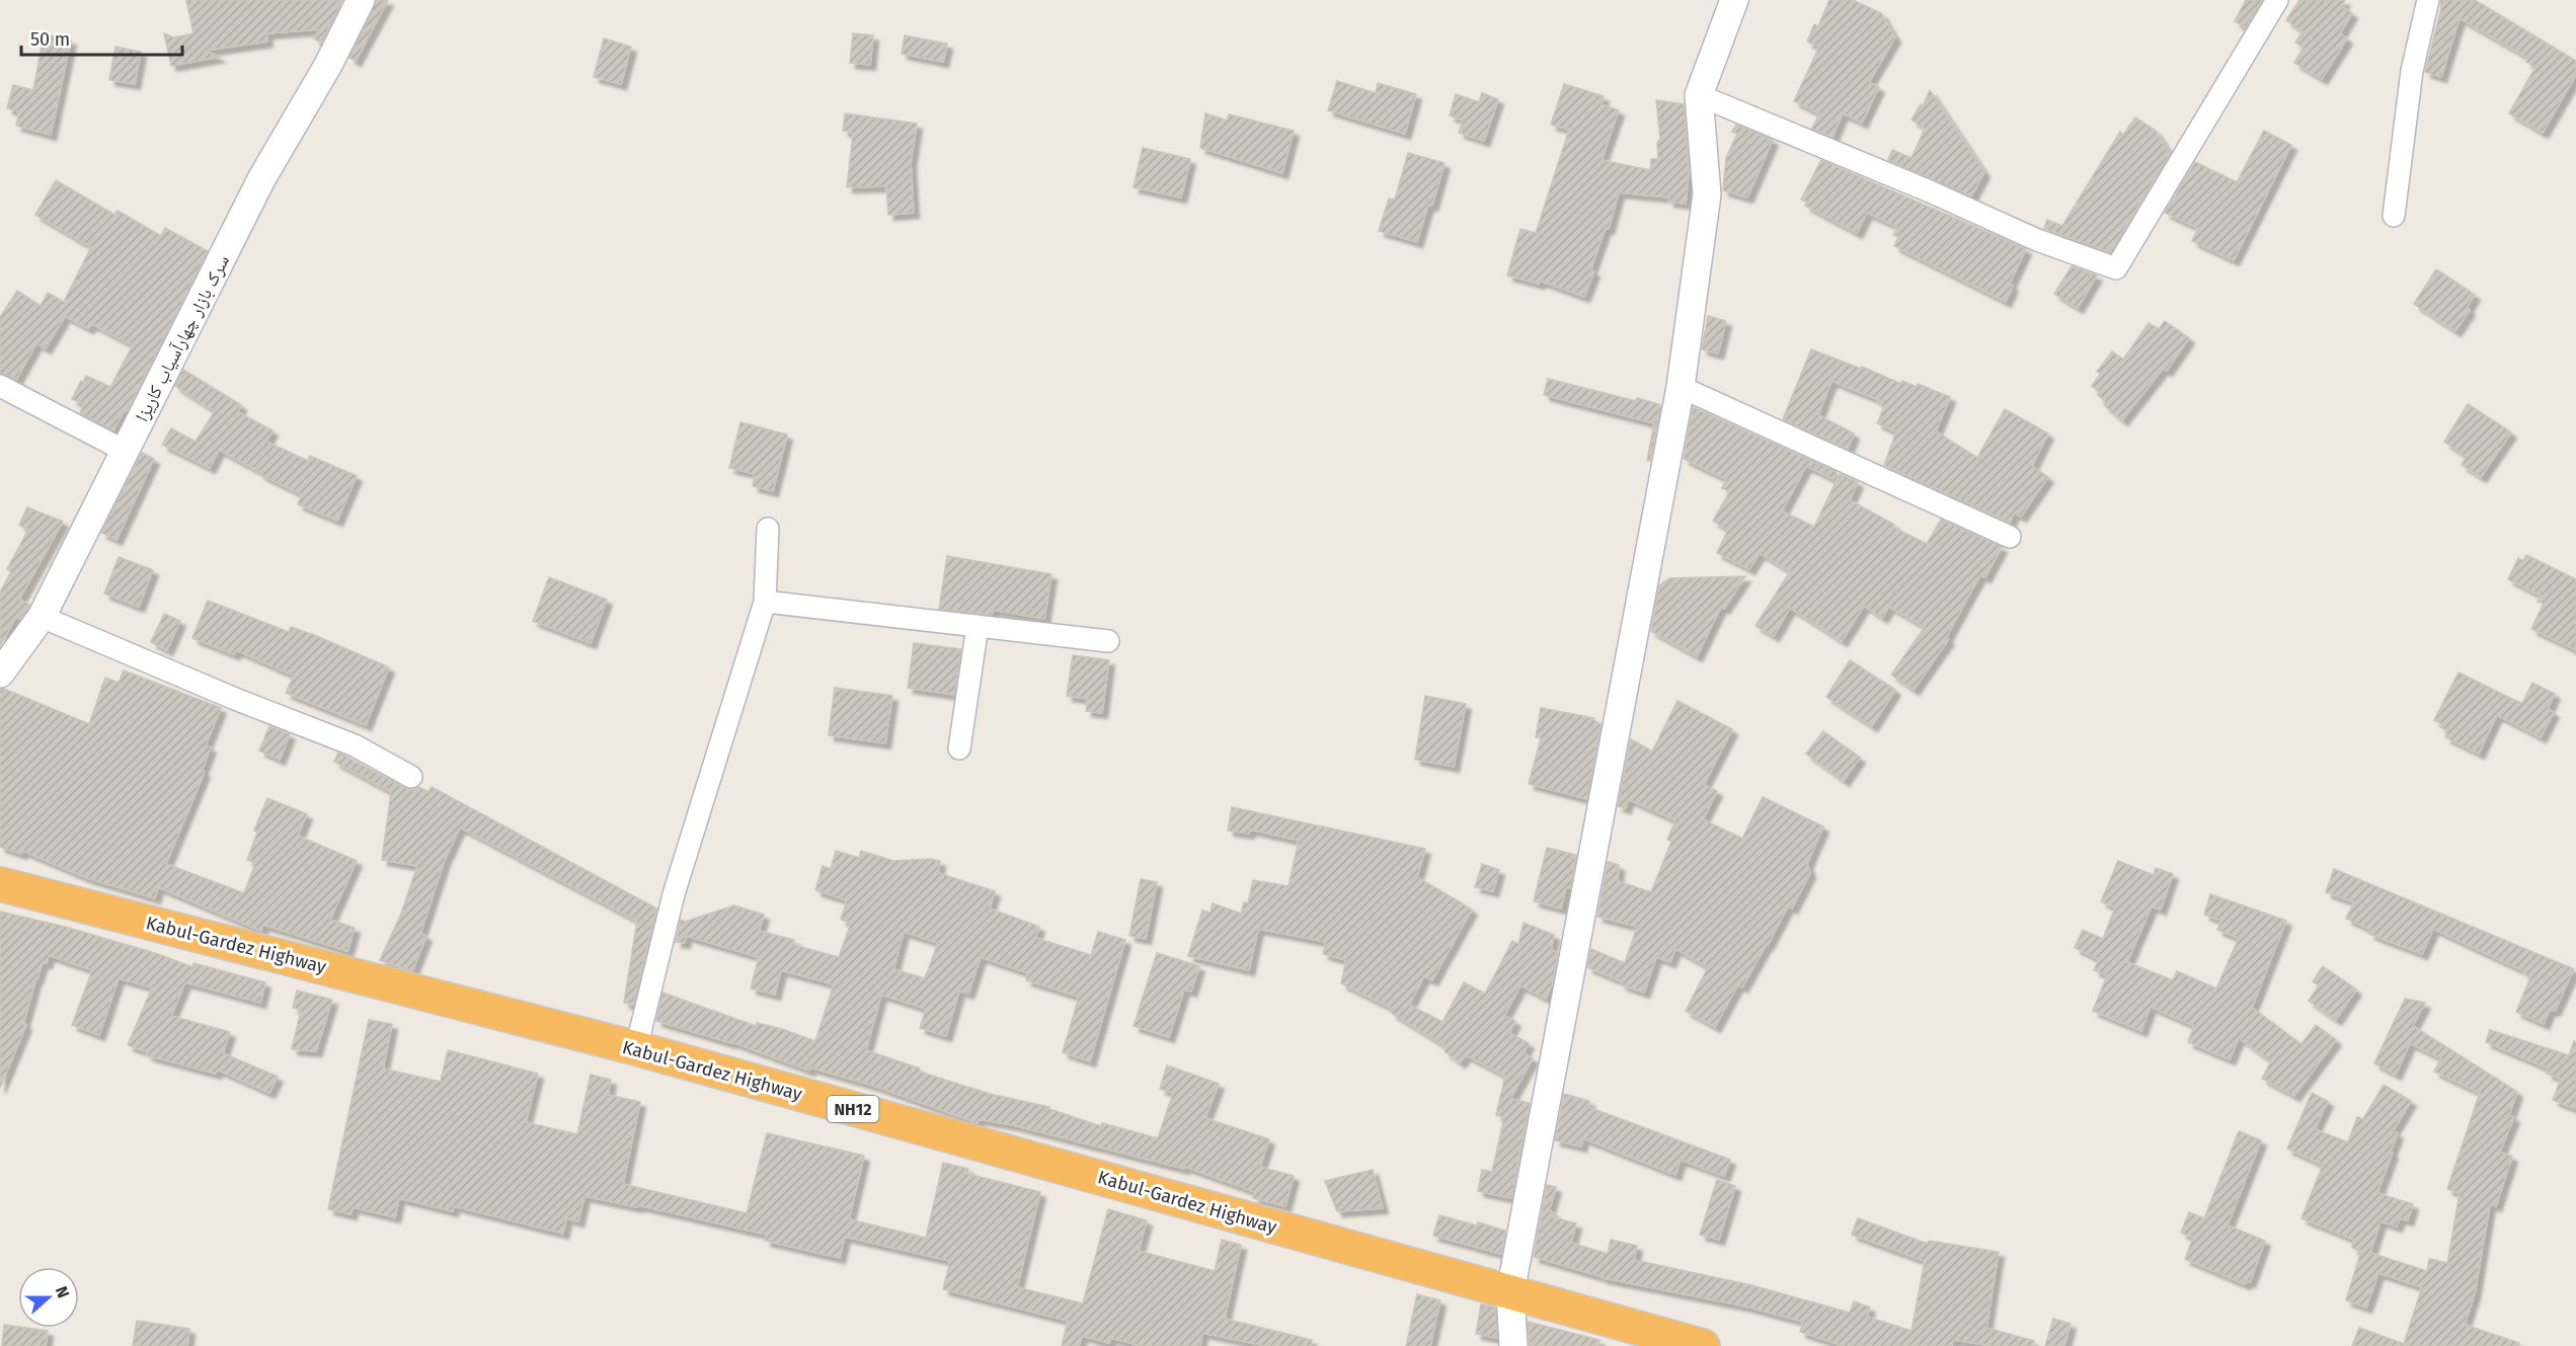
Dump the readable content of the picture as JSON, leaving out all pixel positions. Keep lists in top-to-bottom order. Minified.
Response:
{"streets":{"highway":["Kabul-Gardez Highway","NH12"],"street":["سرک بازار چهارآسیاب کاریزا"]},"scale_bar":"50 m","north":"right"}
